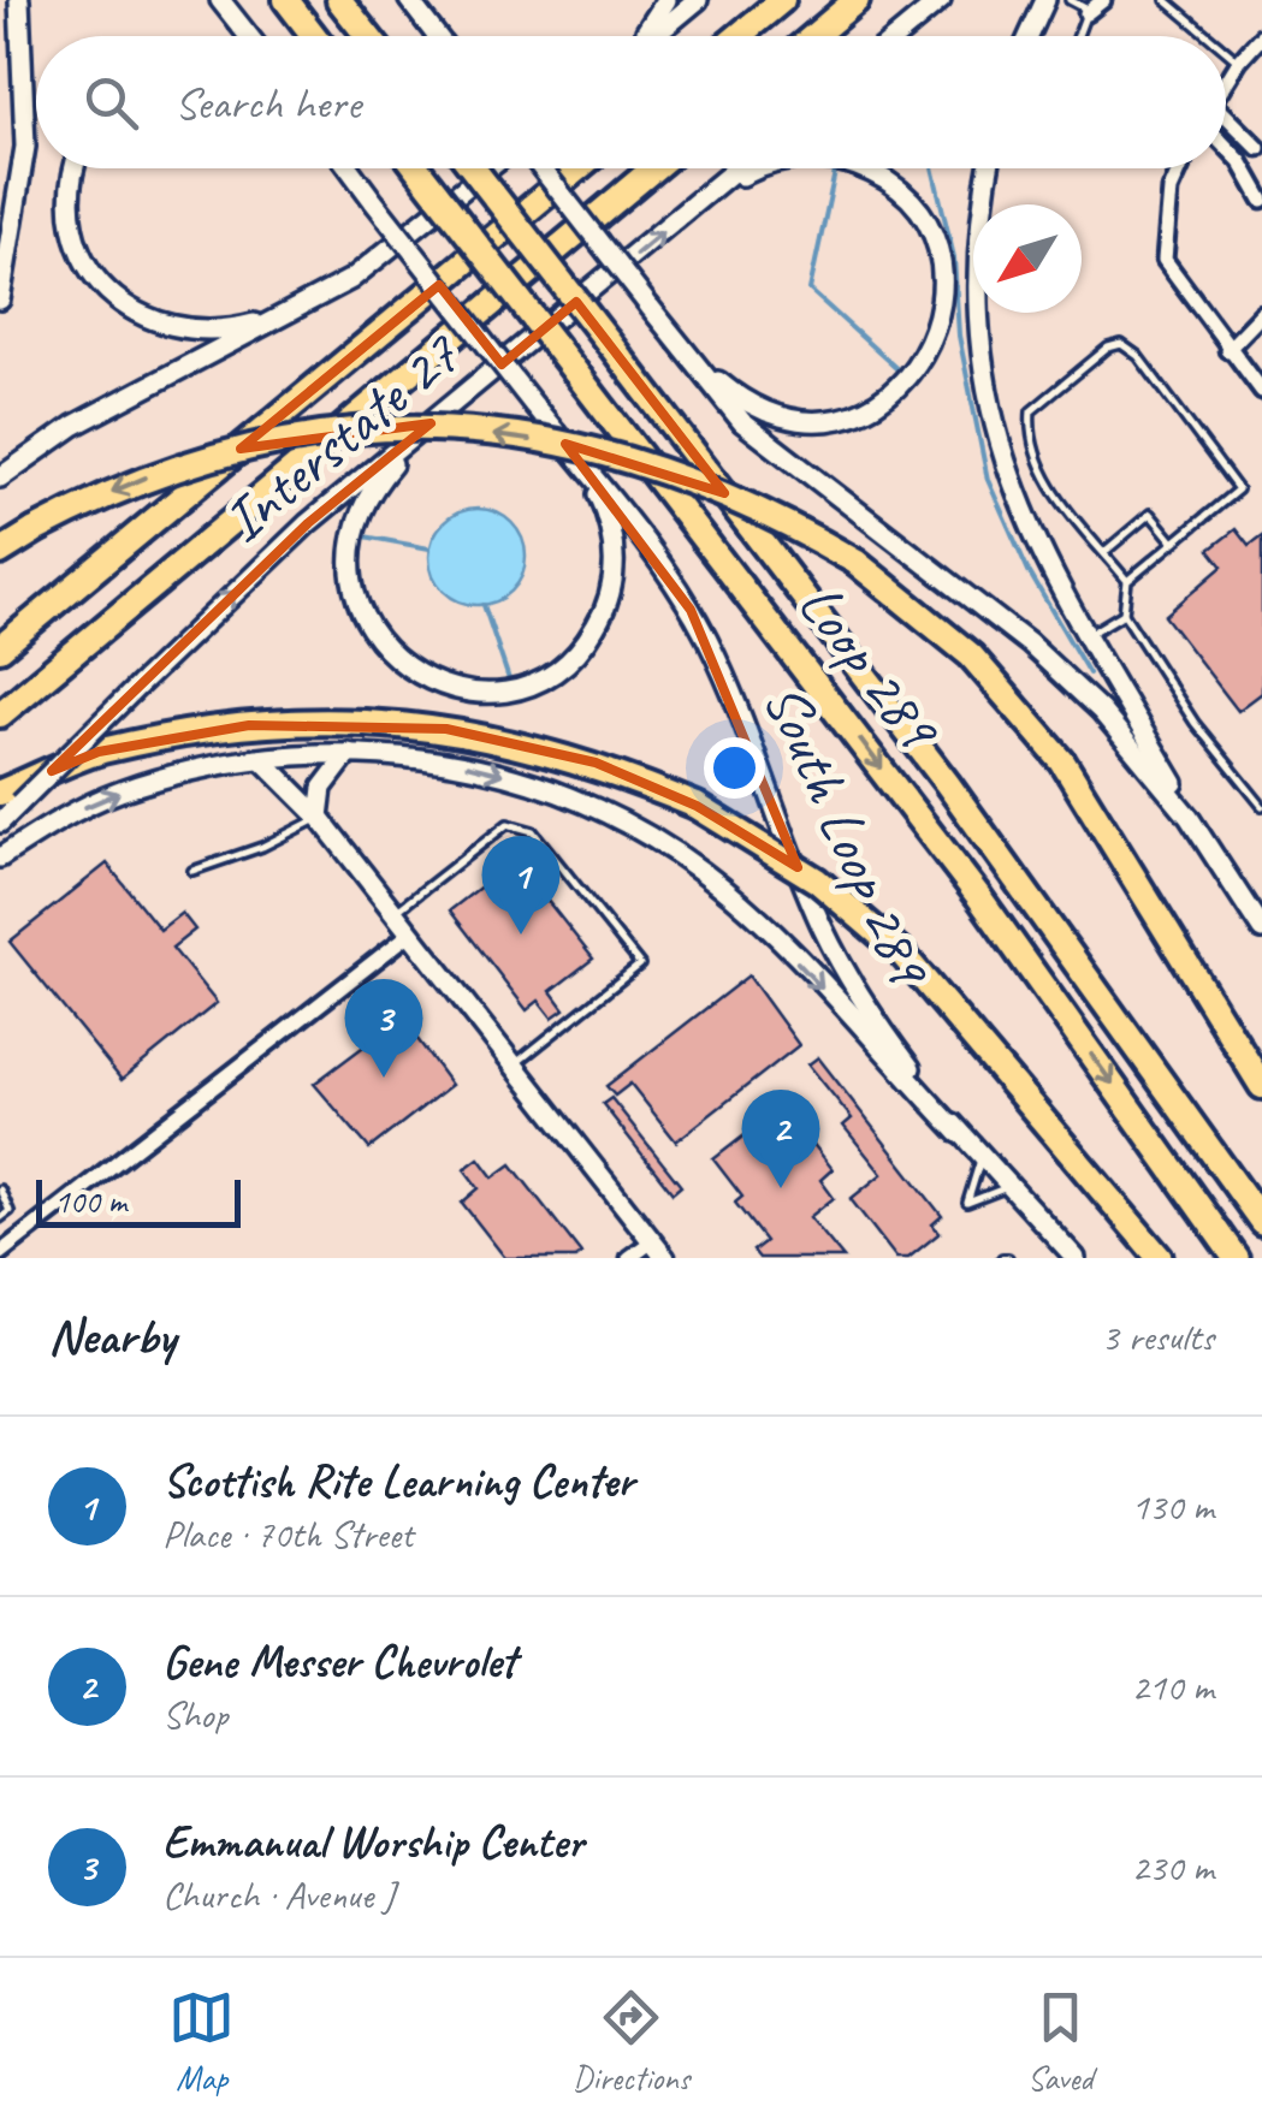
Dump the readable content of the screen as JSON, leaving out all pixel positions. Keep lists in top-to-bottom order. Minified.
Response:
{"streets":{"highway":["Loop 289"],"main road":["Interstate 27","South Loop 289"]},"scale_bar":"100 m","north":"bottom left","page":{"search":"Search here","pins":["1","3","2"],"scale":"100 m","heading":["Nearby","3 results"],"list":[{"mark":"1","name":"Scottish Rite Learning Center","note":"Place · 70th Street","value":"130 m"},{"mark":"2","name":"Gene Messer Chevrolet","note":"Shop","value":"210 m"},{"mark":"3","name":"Emmanual Worship Center","note":"Church · Avenue J","value":"230 m"}],"nav":["Map","Directions","Saved"]}}
